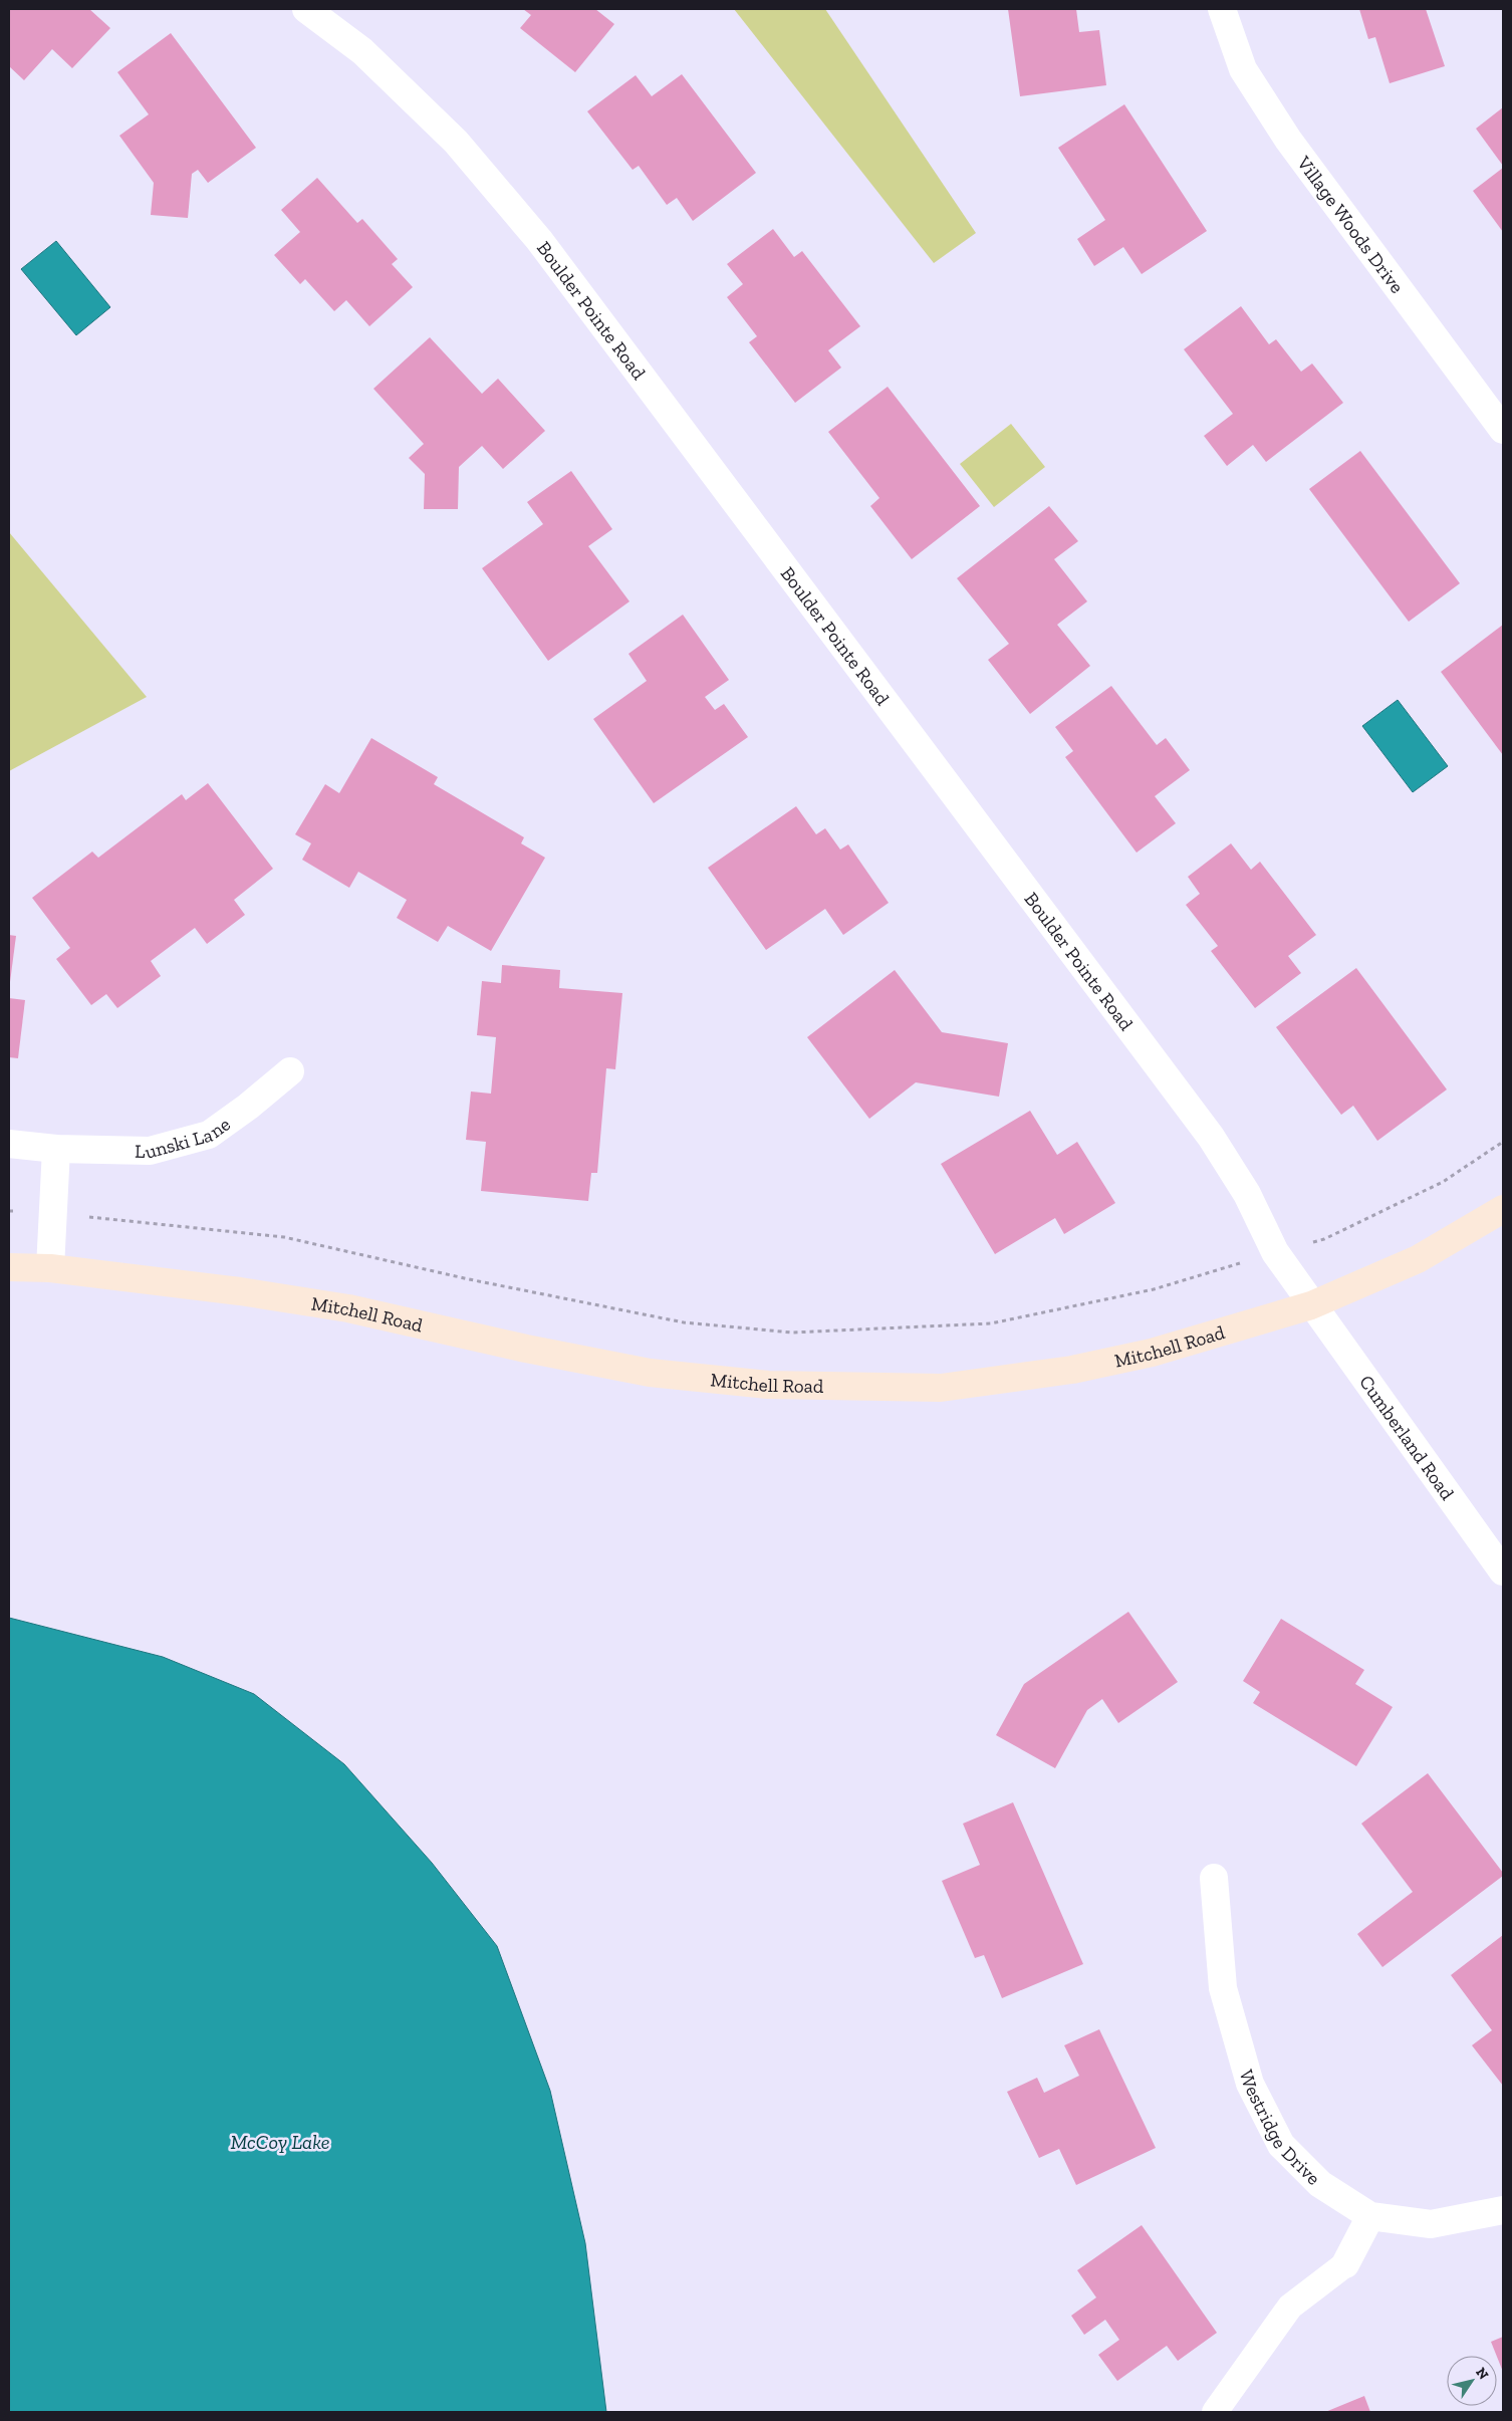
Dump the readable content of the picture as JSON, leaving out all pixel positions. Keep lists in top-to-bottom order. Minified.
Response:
{"streets":{"main road":["Mitchell Road"],"street":["Village Woods Drive","Boulder Pointe Road","Lunski Lane","Cumberland Road","Westridge Drive"]},"crossings":[["Boulder Pointe Road","Mitchell Road"],["Boulder Pointe Road","Cumberland Road"],["Mitchell Road","Cumberland Road"]],"water":["McCoy Lake"],"north":"top right"}
